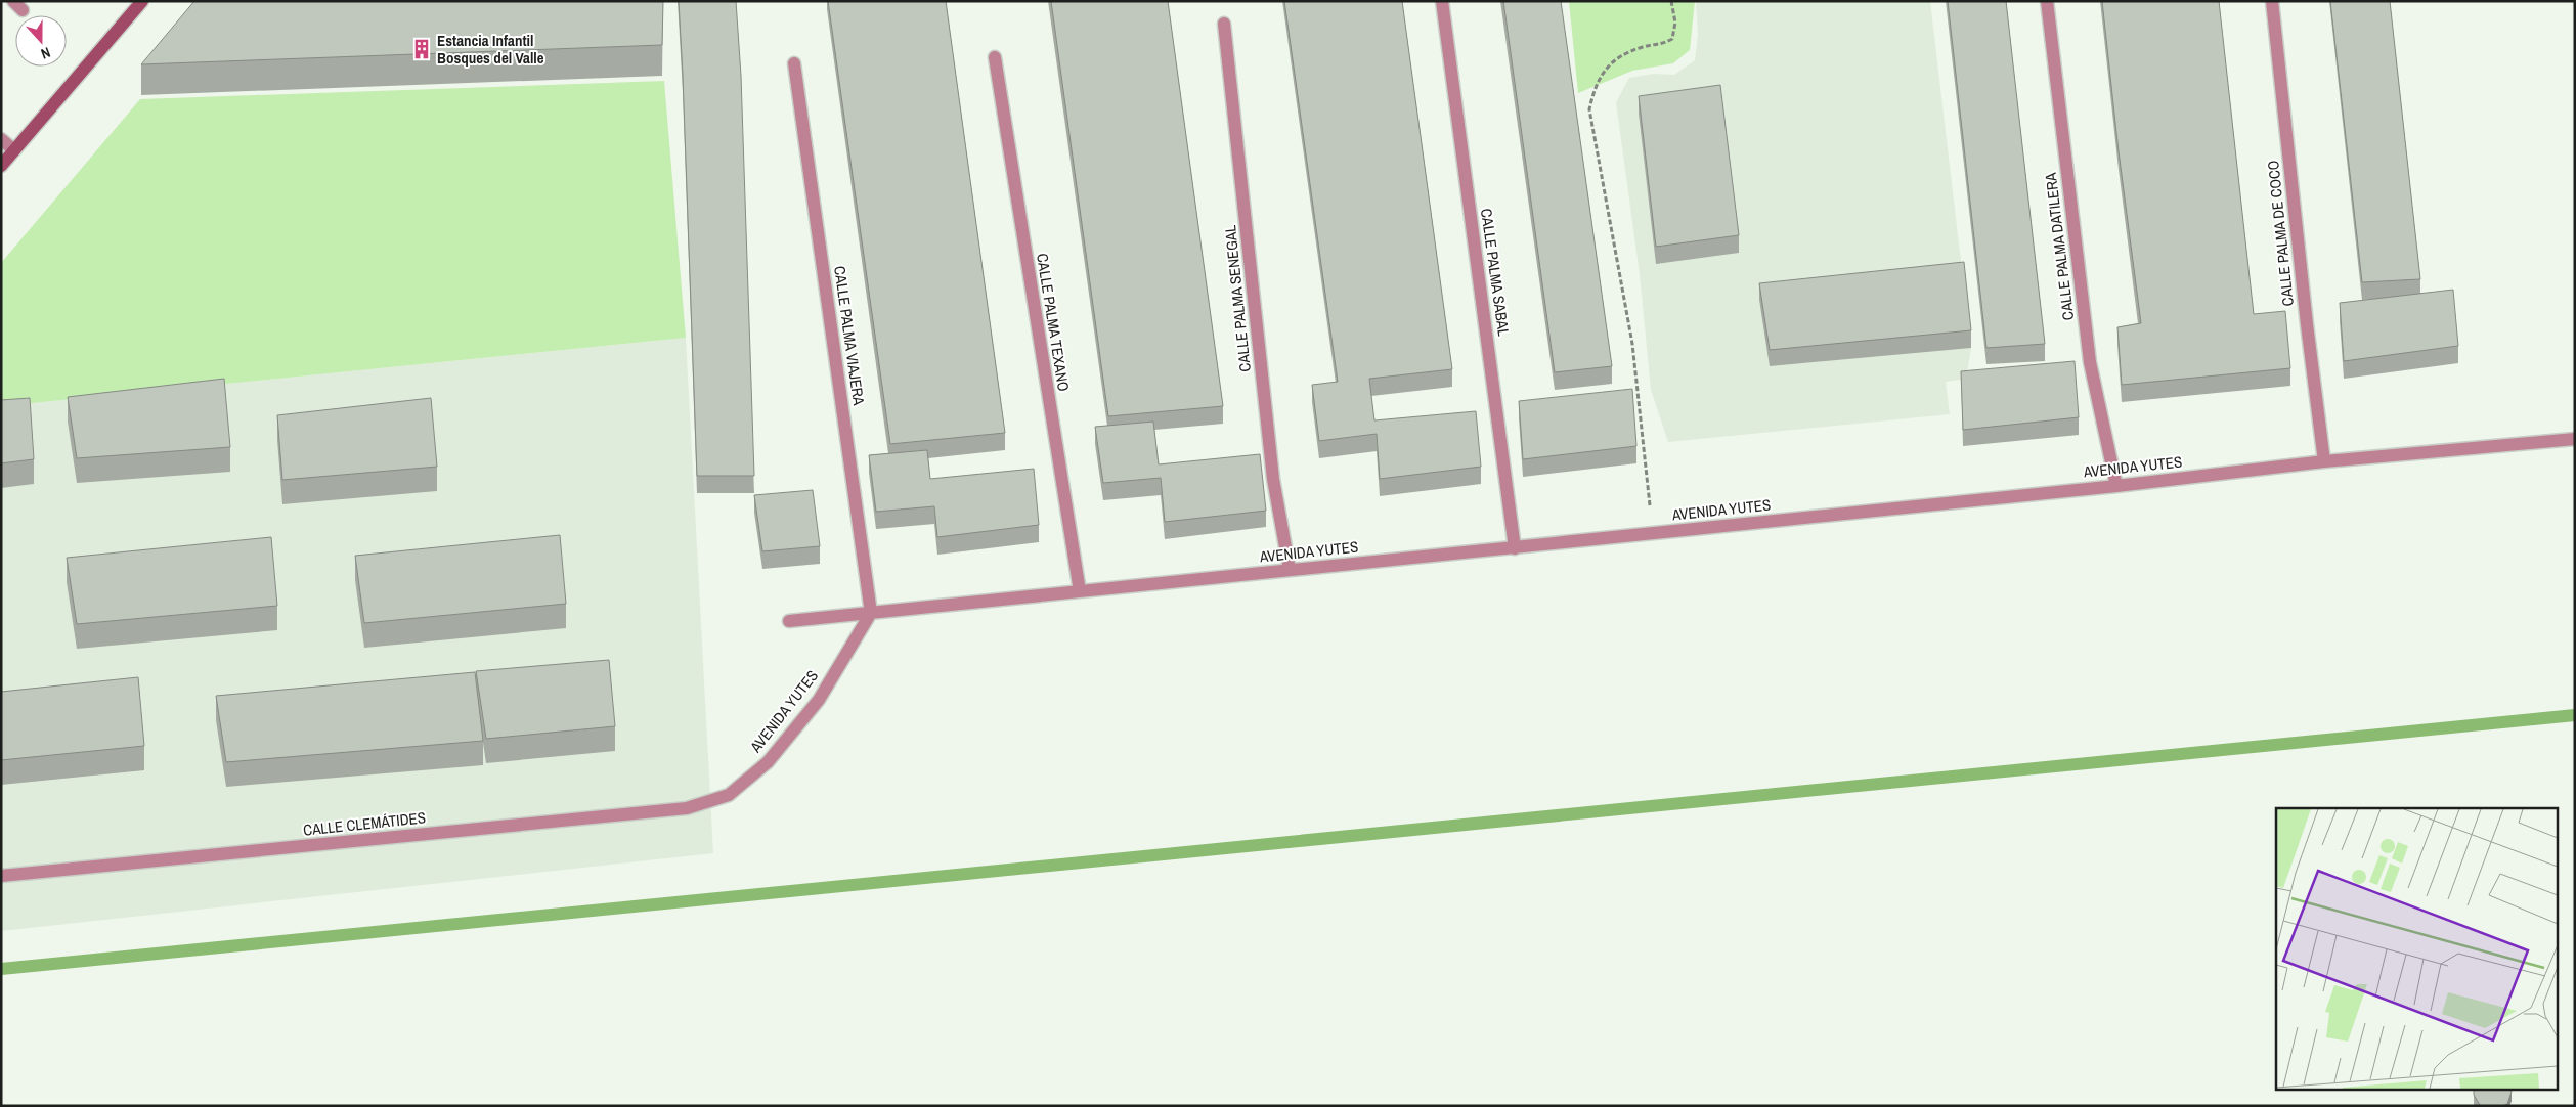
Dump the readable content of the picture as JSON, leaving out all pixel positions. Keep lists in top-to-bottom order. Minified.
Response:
{"streets":{"street":["CALLE PALMA DE COCO","CALLE PALMA DATILERA","CALLE PALMA SABAL","CALLE PALMA SENEGAL","CALLE PALMA TEXANO","CALLE PALMA VIAJERA","AVENIDA YUTES","CALLE CLEMÁTIDES"]},"crossings":[["CALLE PALMA DE COCO","AVENIDA YUTES"],["CALLE PALMA DATILERA","AVENIDA YUTES"],["CALLE PALMA SABAL","AVENIDA YUTES"],["CALLE PALMA SENEGAL","AVENIDA YUTES"],["CALLE PALMA TEXANO","AVENIDA YUTES"],["CALLE PALMA VIAJERA","AVENIDA YUTES"],["AVENIDA YUTES","CALLE CLEMÁTIDES"]],"places":{"building":["Estancia Infantil Bosques del Valle"]},"north":"bottom"}
